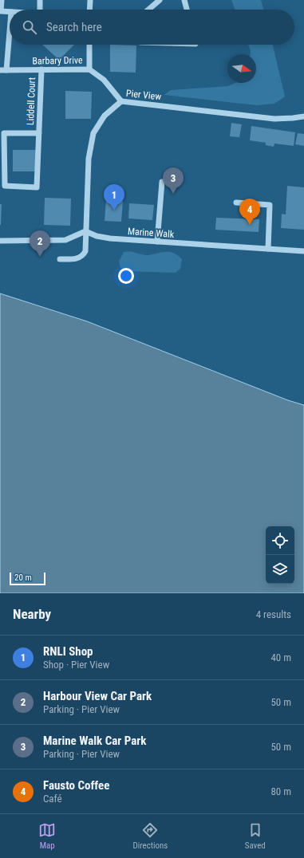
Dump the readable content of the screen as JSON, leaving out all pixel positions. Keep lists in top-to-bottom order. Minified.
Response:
{"streets":{"street":["Barbary Drive","Pier View","Liddell Court","Marine Walk"]},"crossings":[["Barbary Drive","Pier View"],["Barbary Drive","Liddell Court"],["Pier View","Marine Walk"]],"scale_bar":"20 m","north":"right","page":{"search":"Search here","pins":["3","1","4","2"],"scale":"20 m","heading":["Nearby","4 results"],"list":[{"mark":"1","name":"RNLI Shop","note":"Shop · Pier View","value":"40 m"},{"mark":"2","name":"Harbour View Car Park","note":"Parking · Pier View","value":"50 m"},{"mark":"3","name":"Marine Walk Car Park","note":"Parking · Pier View","value":"50 m"},{"mark":"4","name":"Fausto Coffee","note":"Café","value":"80 m"}],"nav":["Map","Directions","Saved"]}}
